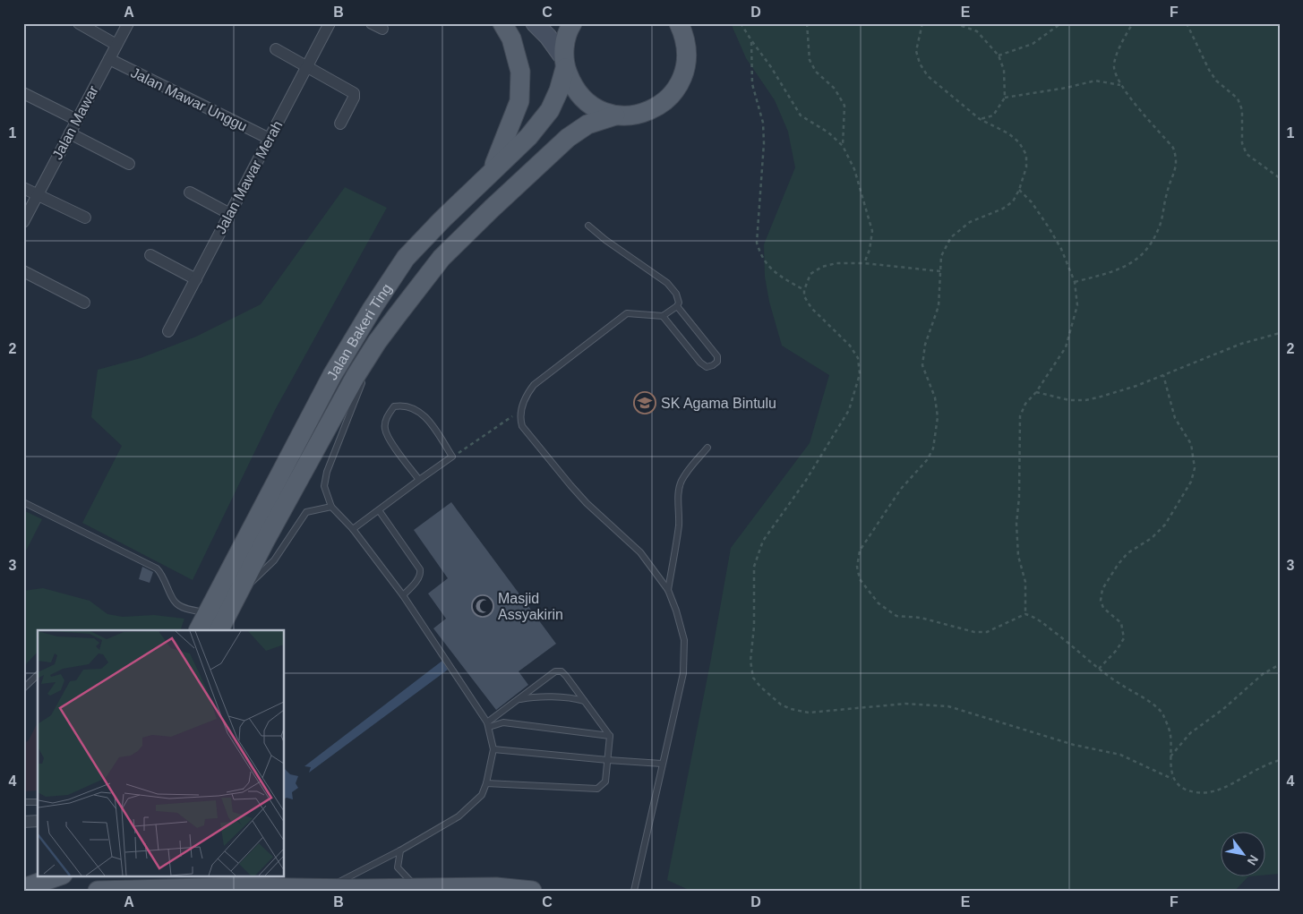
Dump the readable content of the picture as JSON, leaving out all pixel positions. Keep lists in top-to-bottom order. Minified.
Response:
{"streets":{"main road":["Jalan Bakeri Ting"],"street":["Jalan Mawar Unggu","Jalan Mawar","Jalan Mawar Merah"]},"crossings":[["Jalan Mawar Unggu","Jalan Mawar"],["Jalan Mawar Unggu","Jalan Mawar Merah"]],"places":{"school or university":["SK Agama Bintulu"],"mosque":["Masjid Assyakirin"]},"north":"bottom right","grid":{"columns":["A","B","C","D","E","F"],"rows":["1","2","3","4"]}}
